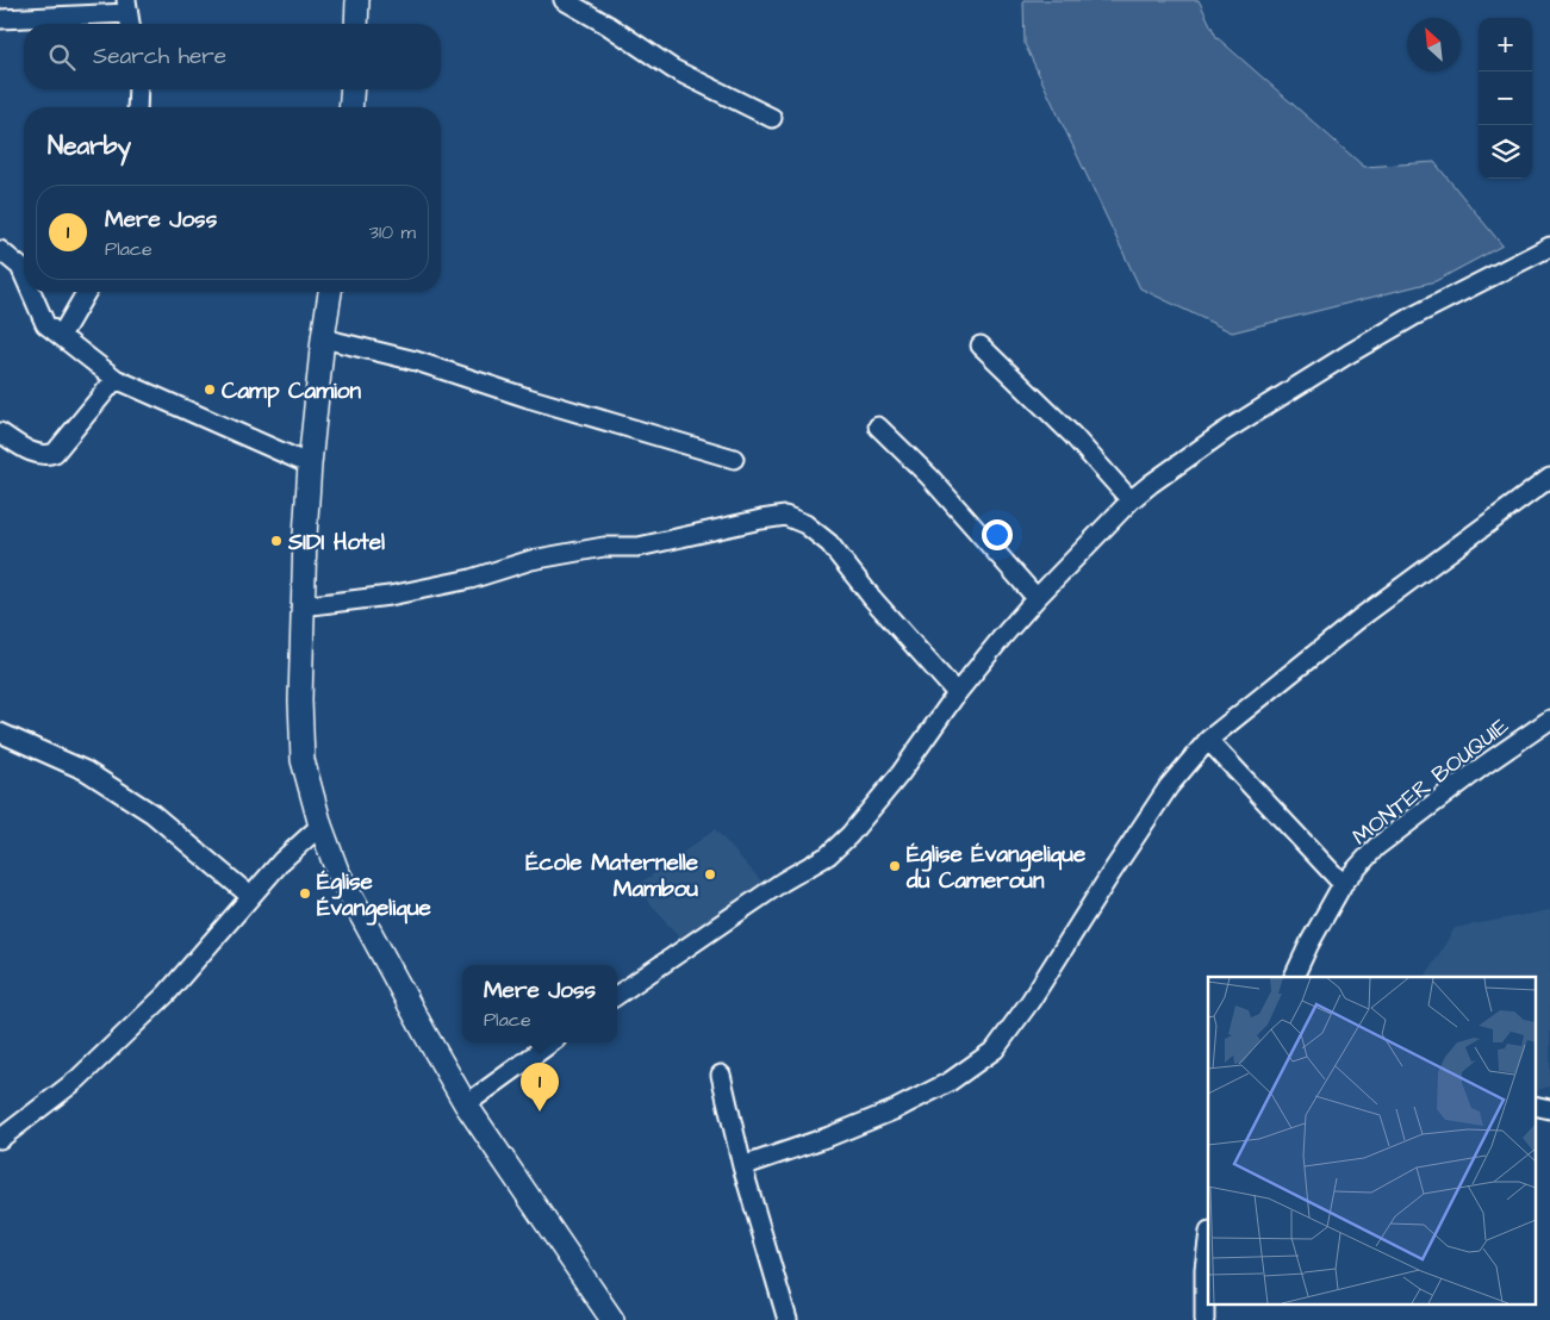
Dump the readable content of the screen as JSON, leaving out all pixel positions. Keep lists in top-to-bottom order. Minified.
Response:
{"streets":{"street":["MONTER BOUQUIE"]},"places":["Camp Camion","SIDI Hotel","Église Évangelique du Cameroun","École Maternelle Mambou","Église Évangelique"],"north":"top left","page":{"map_buttons":["+","−"],"search":"Search here","heading":"Nearby","list":[{"mark":"1","name":"Mere Joss","note":"Place","value":"310 m"}],"popup":["Mere Joss","Place"],"pins":"1"}}
